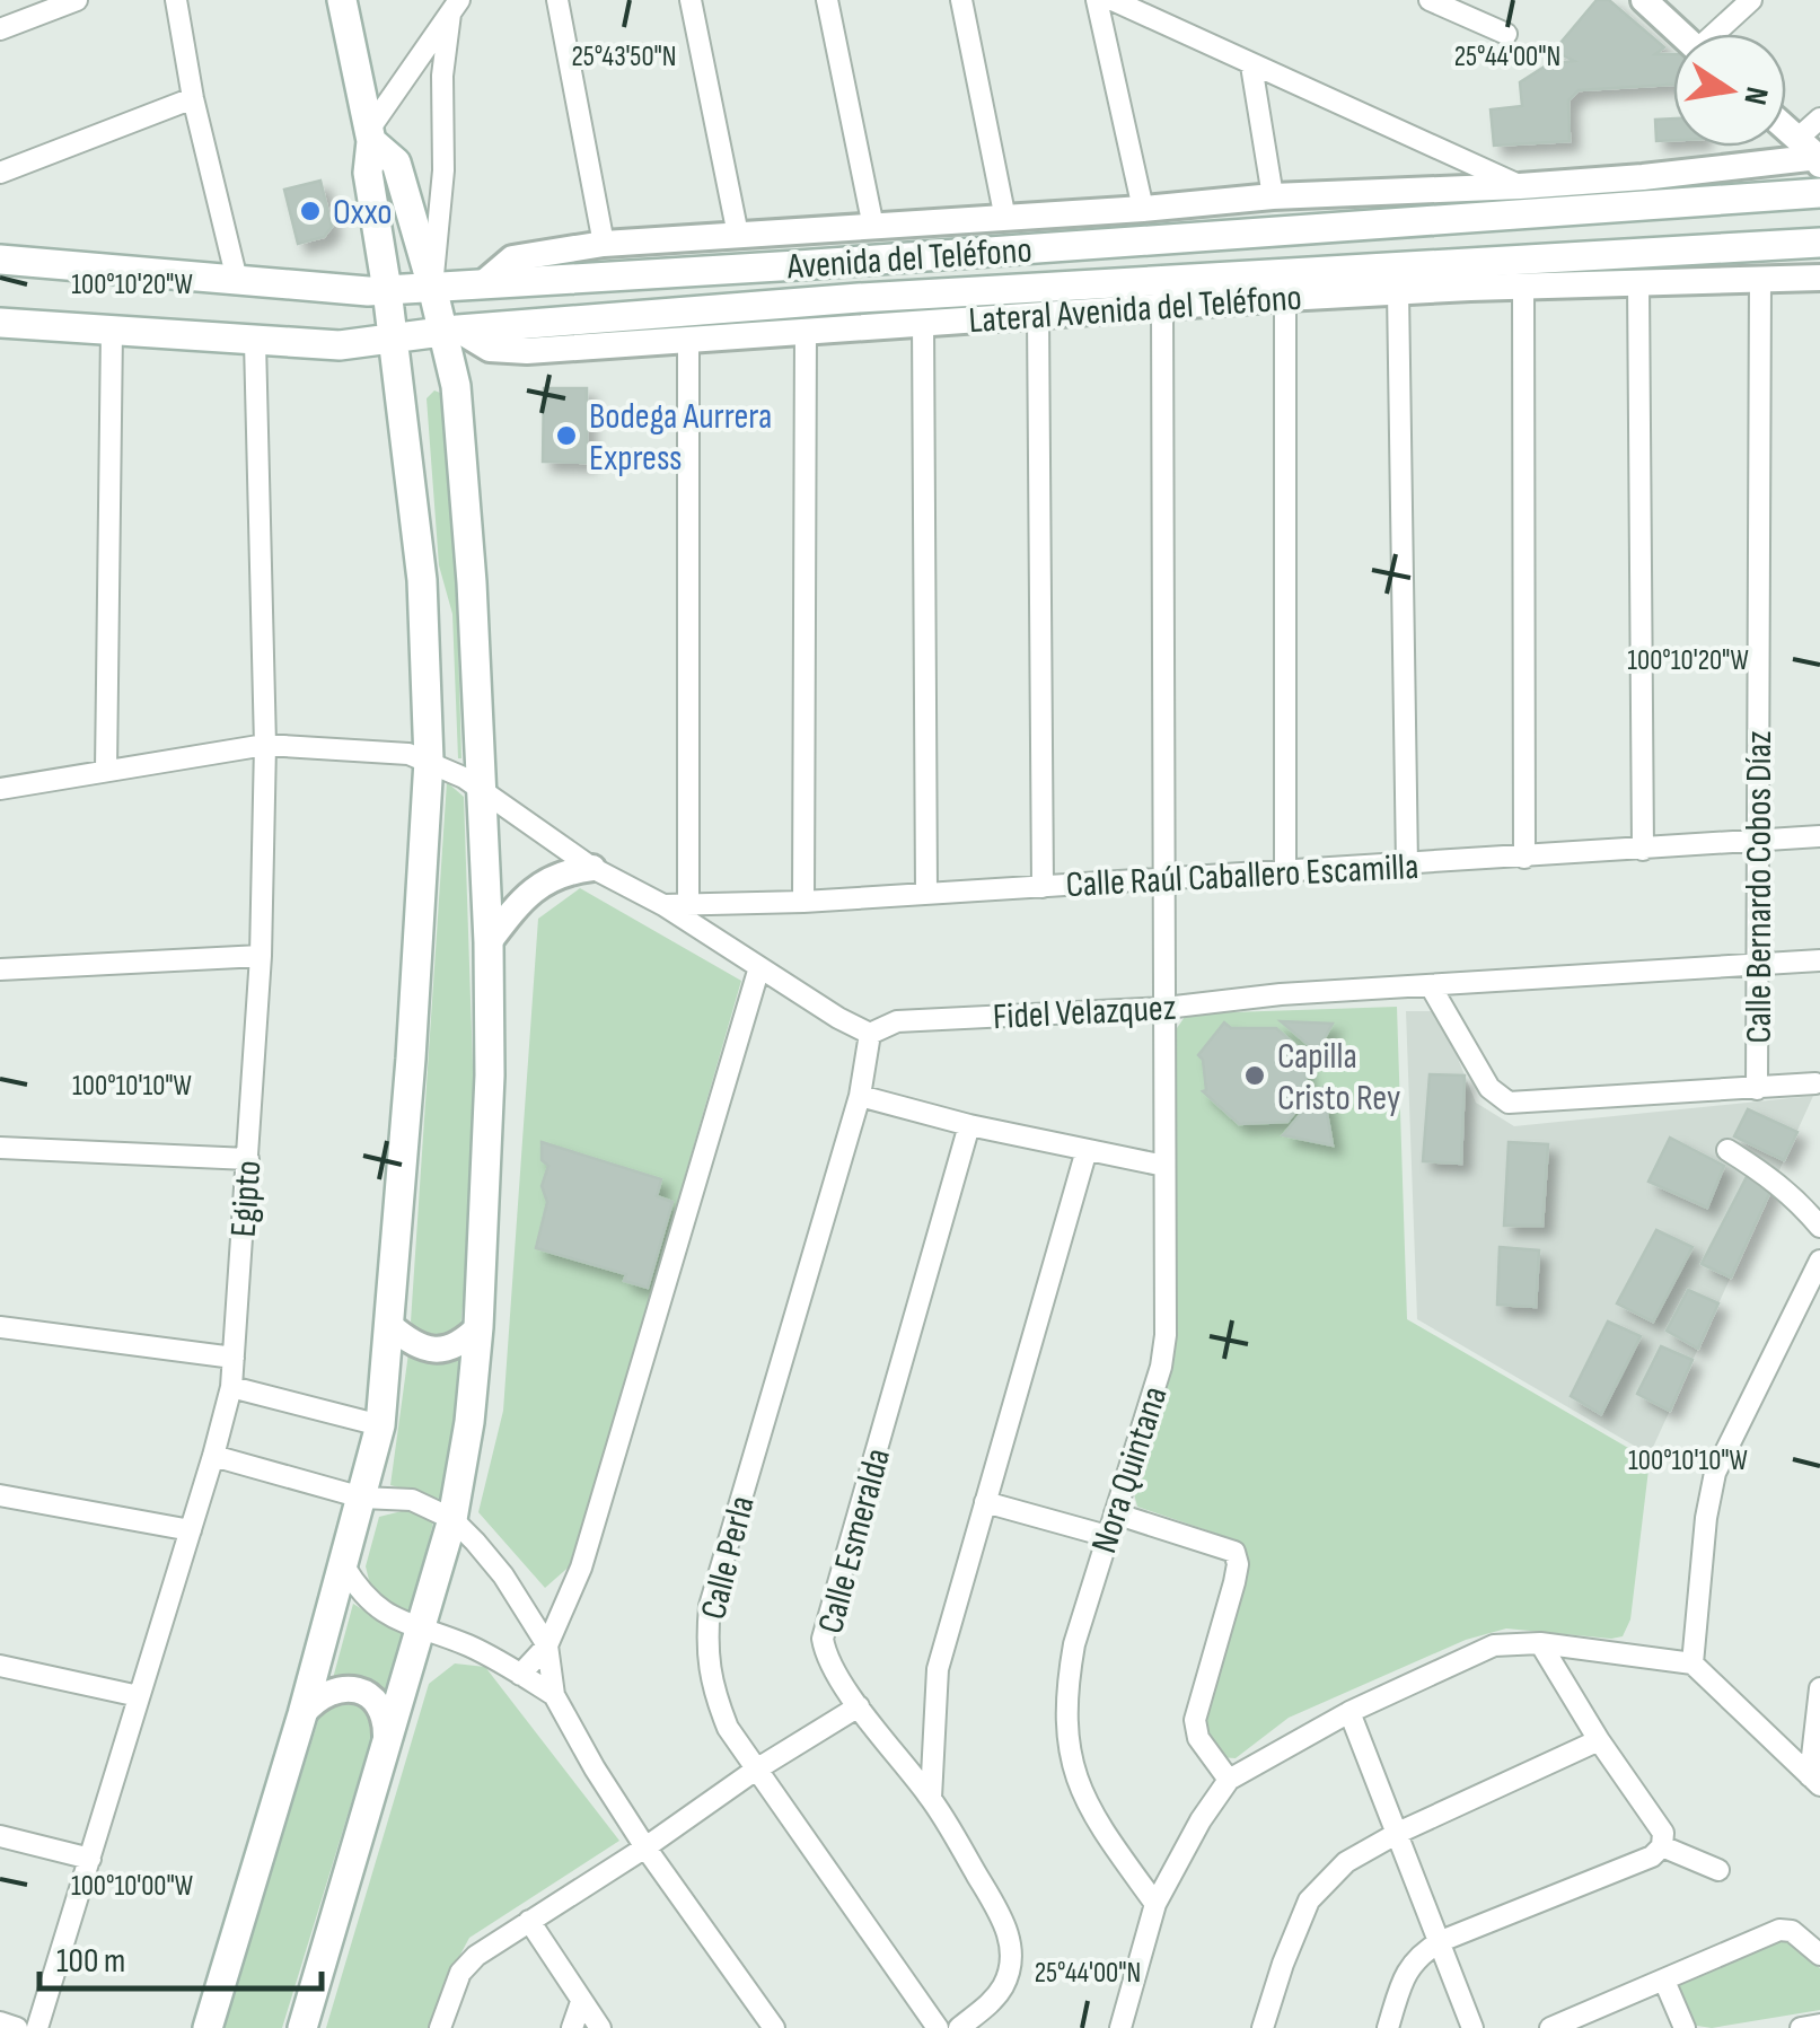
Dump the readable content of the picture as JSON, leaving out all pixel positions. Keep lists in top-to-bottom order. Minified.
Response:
{"streets":{"main road":["Avenida del Teléfono"],"street":["Lateral Avenida del Teléfono","Calle Raúl Caballero Escamilla","Calle Bernardo Cobos Díaz","Fidel Velazquez","Egipto","Nora Quintana","Calle Esmeralda","Calle Perla"]},"crossings":[["Avenida del Teléfono","Lateral Avenida del Teléfono"],["Avenida del Teléfono","Egipto"],["Lateral Avenida del Teléfono","Calle Bernardo Cobos Díaz"],["Lateral Avenida del Teléfono","Nora Quintana"],["Calle Raúl Caballero Escamilla","Calle Bernardo Cobos Díaz"],["Calle Raúl Caballero Escamilla","Nora Quintana"],["Calle Bernardo Cobos Díaz","Fidel Velazquez"],["Fidel Velazquez","Nora Quintana"],["Fidel Velazquez","Calle Perla"]],"places":["Oxxo","Bodega Aurrera Express","Capilla Cristo Rey"],"scale_bar":"100 m","north":"right","coordinates":["25°43'50\"N","25°44'00\"N","100°10'20\"W","100°10'10\"W","100°10'00\"W"]}
